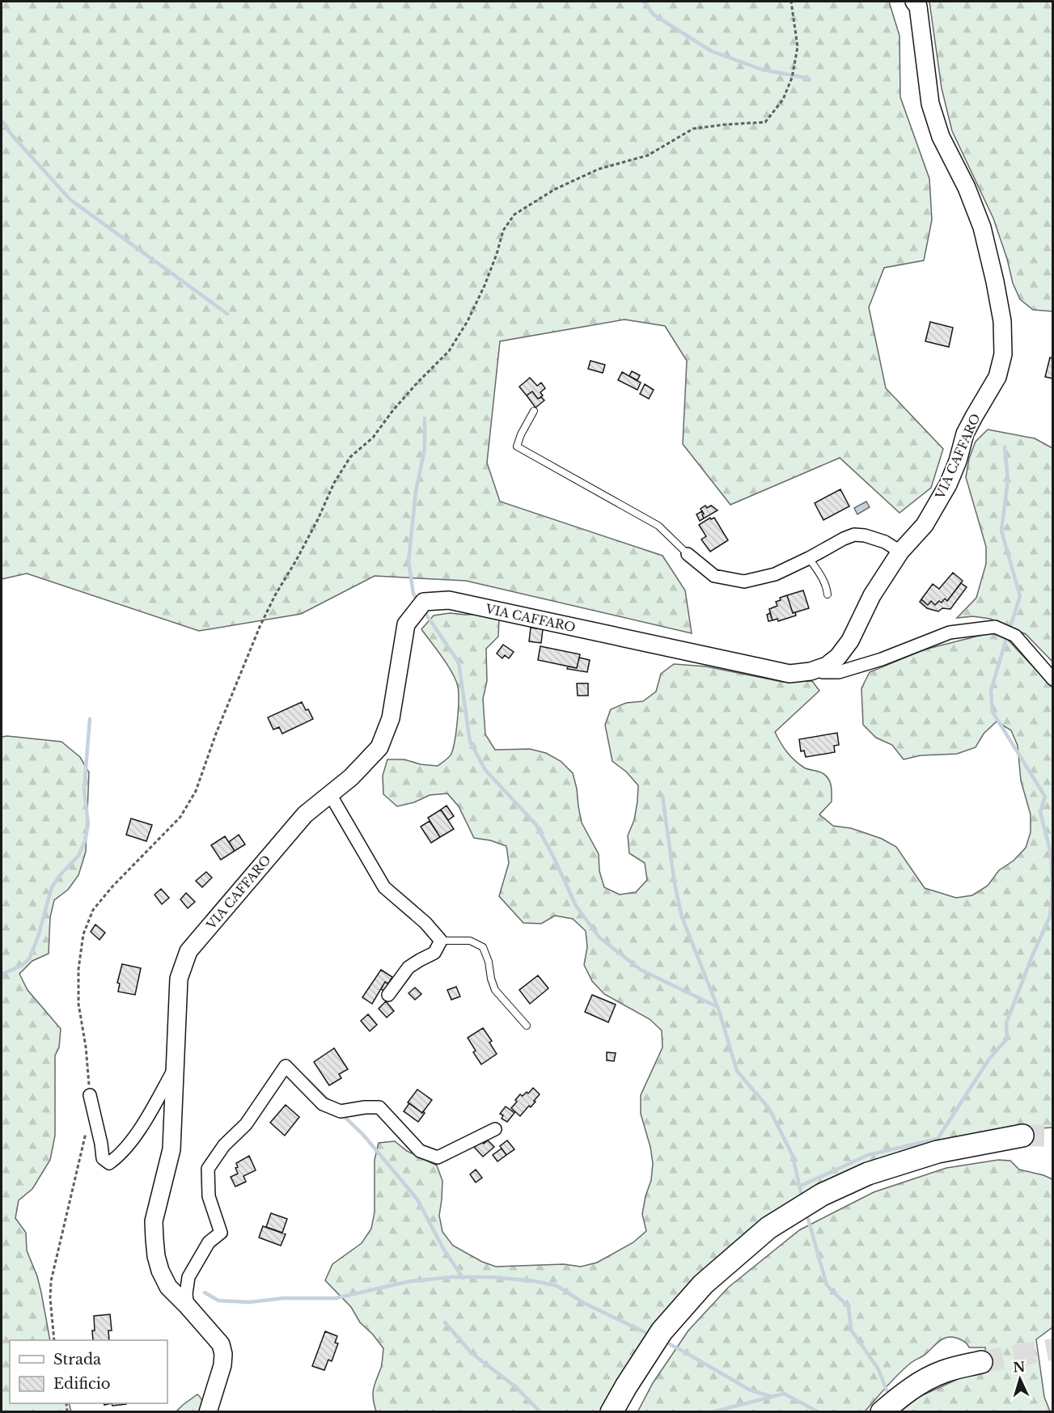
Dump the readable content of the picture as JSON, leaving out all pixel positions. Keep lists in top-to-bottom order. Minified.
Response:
{"streets":{"street":["VIA CAFFARO"]},"legend":["Strada","Edificio"],"north":"top"}
